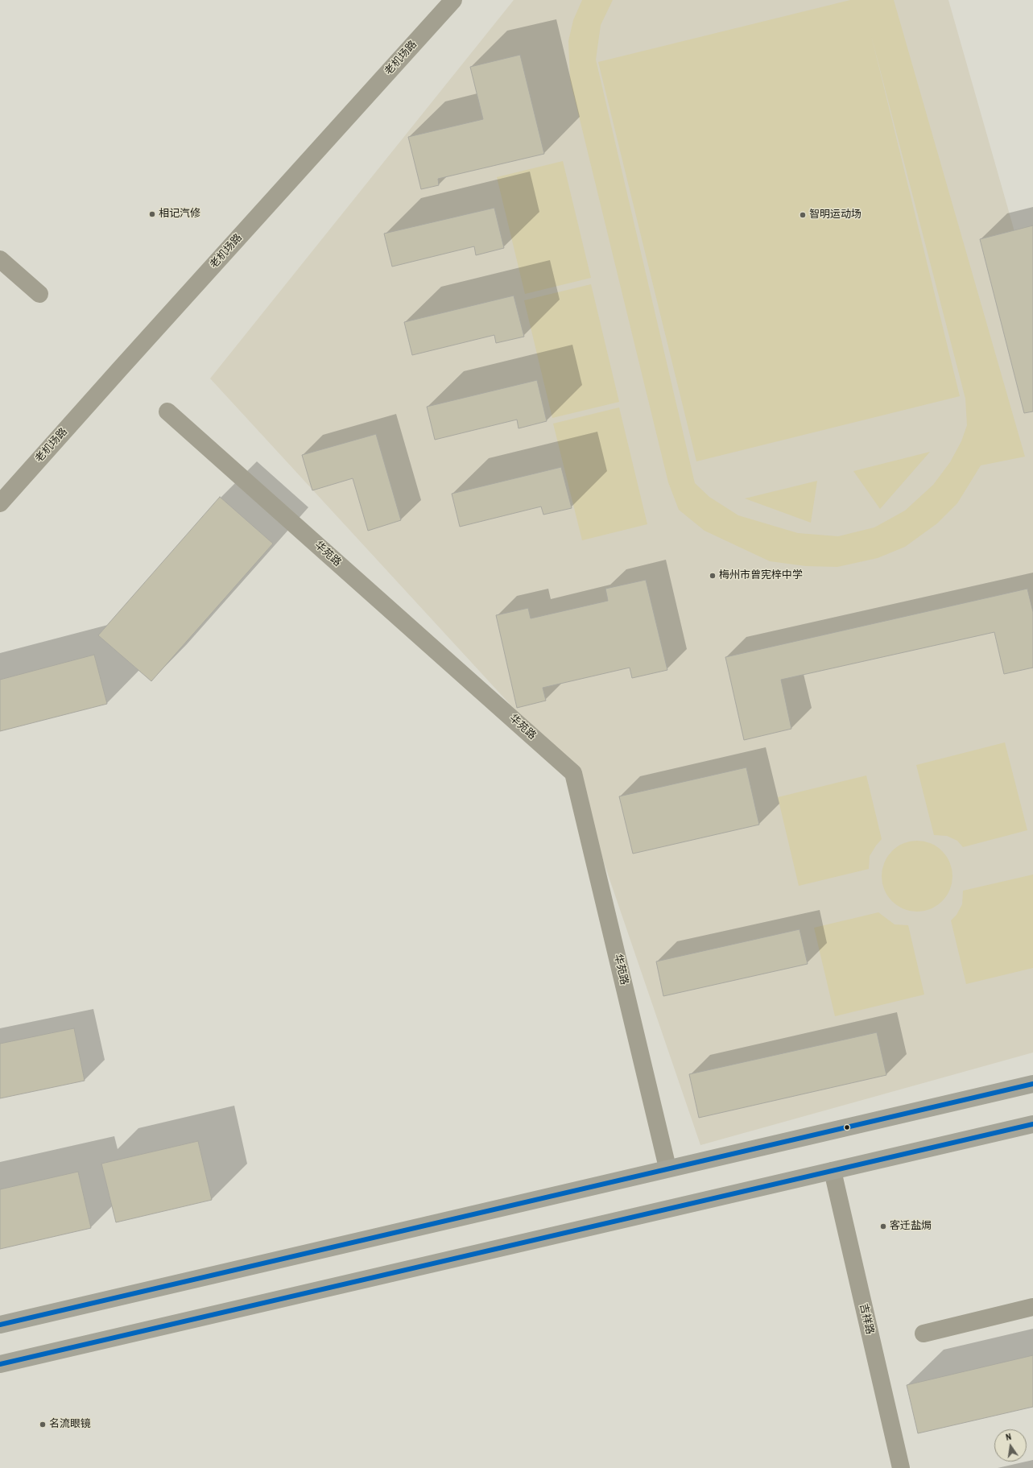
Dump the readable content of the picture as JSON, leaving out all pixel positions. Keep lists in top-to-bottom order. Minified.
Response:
{"streets":{"street":["老机场路","华苑路","吉祥路"]},"places":["相记汽修","智明运动场","梅州市曾宪梓中学","客迁盐焗","名流眼镜"],"north":"top"}
